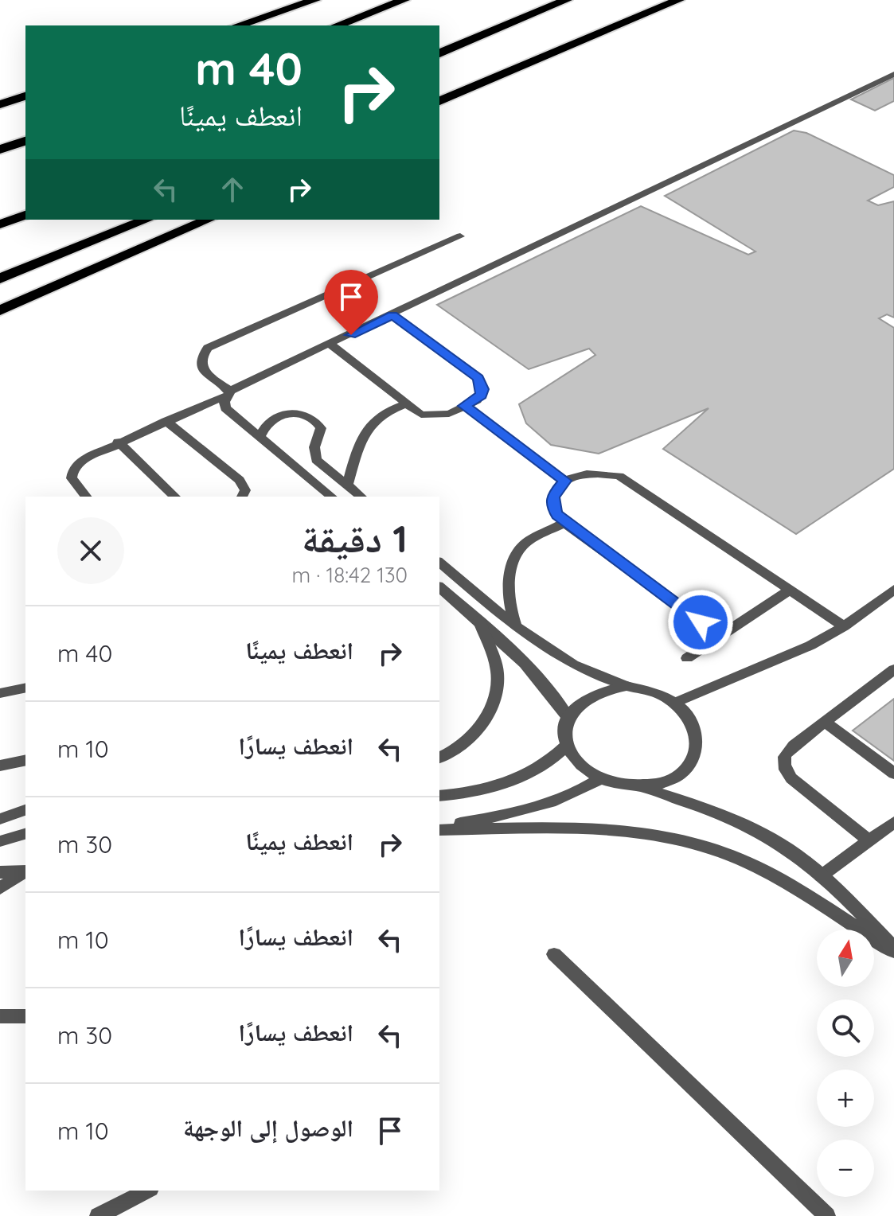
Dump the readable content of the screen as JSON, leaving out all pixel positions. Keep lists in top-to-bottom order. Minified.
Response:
{"north":"top","page":{"turn":["40 m","انعطف يمينًا"],"heading":["1 دقيقة","130 m · 18:42"],"list":[{"name":"انعطف يمينًا","value":"40 m"},{"name":"انعطف يسارًا","value":"10 m"},{"name":"انعطف يمينًا","value":"30 m"},{"name":"انعطف يسارًا","value":"10 m"},{"name":"انعطف يسارًا","value":"30 m"},{"name":"الوصول إلى الوجهة","value":"10 m"}],"map_buttons":["+","−"]}}
